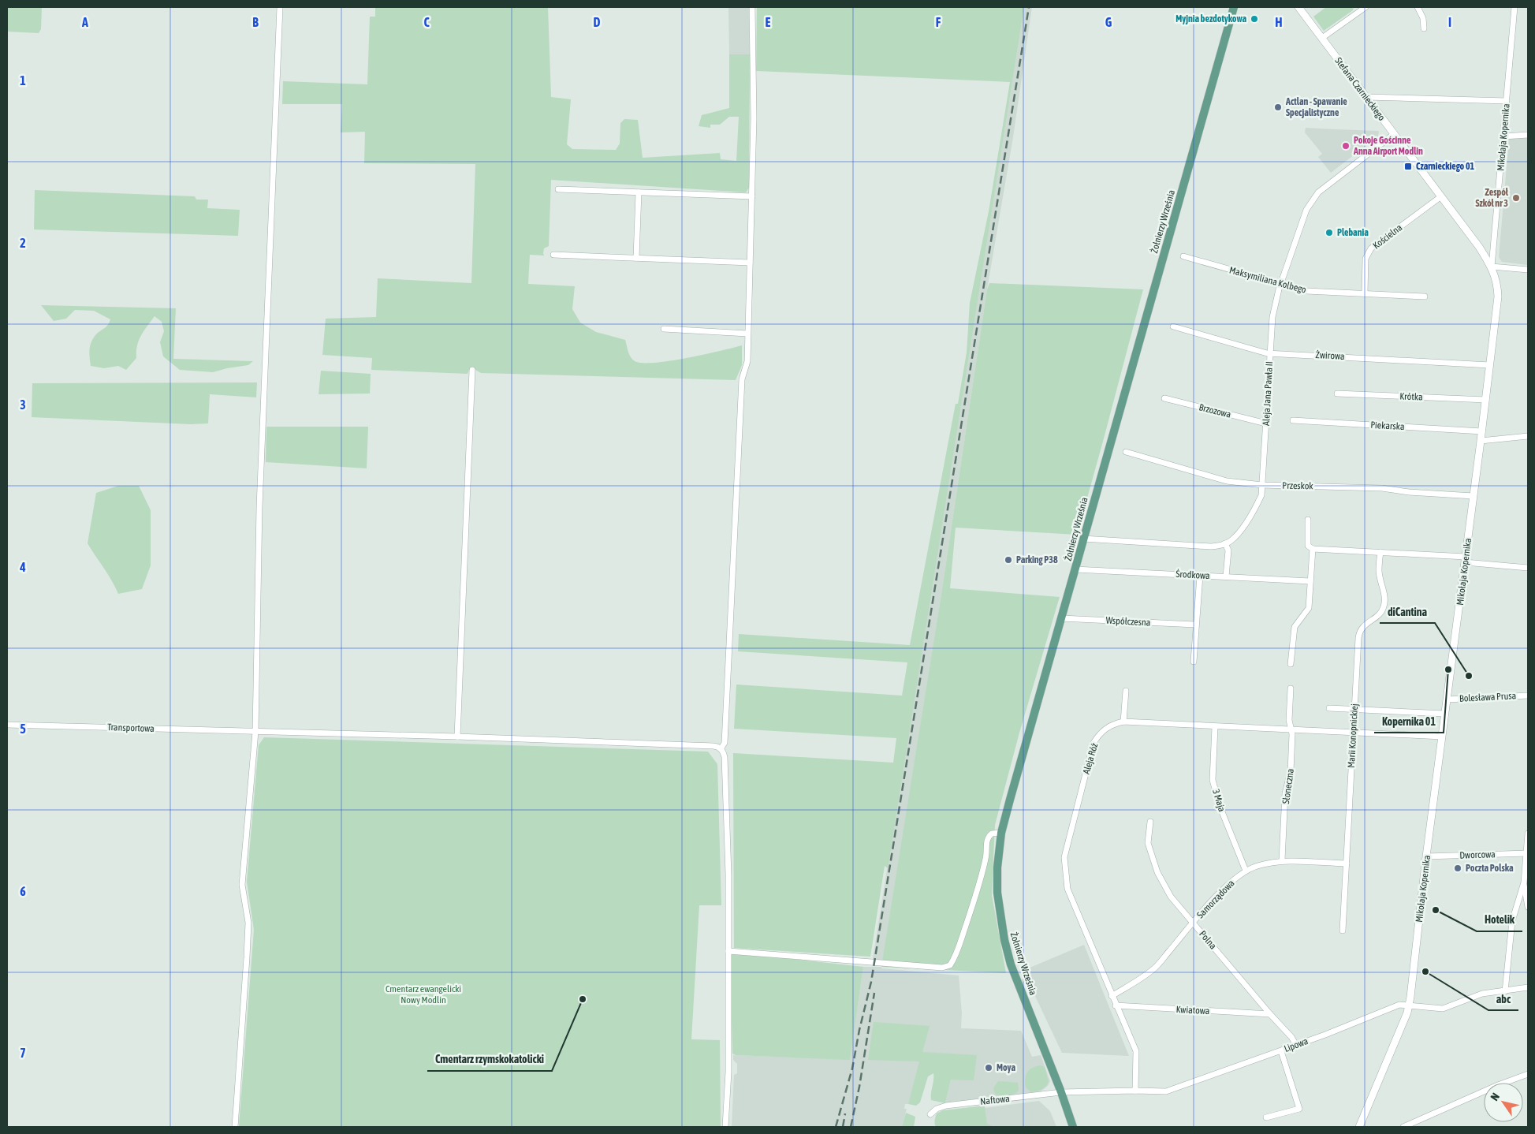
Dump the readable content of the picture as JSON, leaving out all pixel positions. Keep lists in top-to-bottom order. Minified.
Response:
{"streets":{"main road":["Żołnierzy Września"],"street":["Stefana Czarnieckiego","Mikołaja Kopernika","Kościelna","Maksymiliana Kolbego","Żwirowa","Aleja Jana Pawła II","Krótka","Brzozowa","Piekarska","Przeskok","Środkowa","Współczesna","Bolesława Prusa","Transportowa","Marii Konopnickiej","Aleja Róż","Słoneczna","3 Maja","Dworcowa","Samorządowa","Polna","Kwiatowa","Lipowa","Naftowa"]},"crossings":[["Stefana Czarnieckiego","Mikołaja Kopernika"],["Stefana Czarnieckiego","Kościelna"],["Stefana Czarnieckiego","Aleja Jana Pawła II"],["Mikołaja Kopernika","Żwirowa"],["Mikołaja Kopernika","Krótka"],["Mikołaja Kopernika","Piekarska"],["Mikołaja Kopernika","Przeskok"],["Mikołaja Kopernika","Bolesława Prusa"],["Mikołaja Kopernika","Aleja Róż"],["Mikołaja Kopernika","Dworcowa"],["Mikołaja Kopernika","Lipowa"],["Żołnierzy Września","Środkowa"],["Żołnierzy Września","Współczesna"],["Żołnierzy Września","Lipowa"],["Żołnierzy Września","Naftowa"],["Kościelna","Maksymiliana Kolbego"],["Maksymiliana Kolbego","Aleja Jana Pawła II"],["Żwirowa","Aleja Jana Pawła II"],["Aleja Jana Pawła II","Brzozowa"],["Aleja Jana Pawła II","Przeskok"],["Marii Konopnickiej","Aleja Róż"],["Marii Konopnickiej","Samorządowa"],["Aleja Róż","Słoneczna"],["Aleja Róż","3 Maja"],["Aleja Róż","Samorządowa"],["Aleja Róż","Kwiatowa"],["Aleja Róż","Lipowa"],["Słoneczna","Samorządowa"],["3 Maja","Samorządowa"],["Samorządowa","Polna"],["Polna","Kwiatowa"],["Polna","Lipowa"],["Lipowa","Naftowa"]],"parks":["Cmentarz ewangelicki Nowy Modlin"],"places":{"other":["Myjnia bezdotykowa","Actlan - Spawanie Specjalistyczne","Pokoje Gościnne Anna Airport Modlin","Zespół Szkół nr 3","Plebania","Parking P38","Kopernika 01","diCantina","Poczta Polska","Hotelik","abc","Cmentarz rzymskokatolicki","Moya"],"transit":["Czarnieckiego 01"]},"north":"top left","grid":{"columns":["A","B","C","D","E","F","G","H","I"],"rows":["1","2","3","4","5","6","7"]}}
